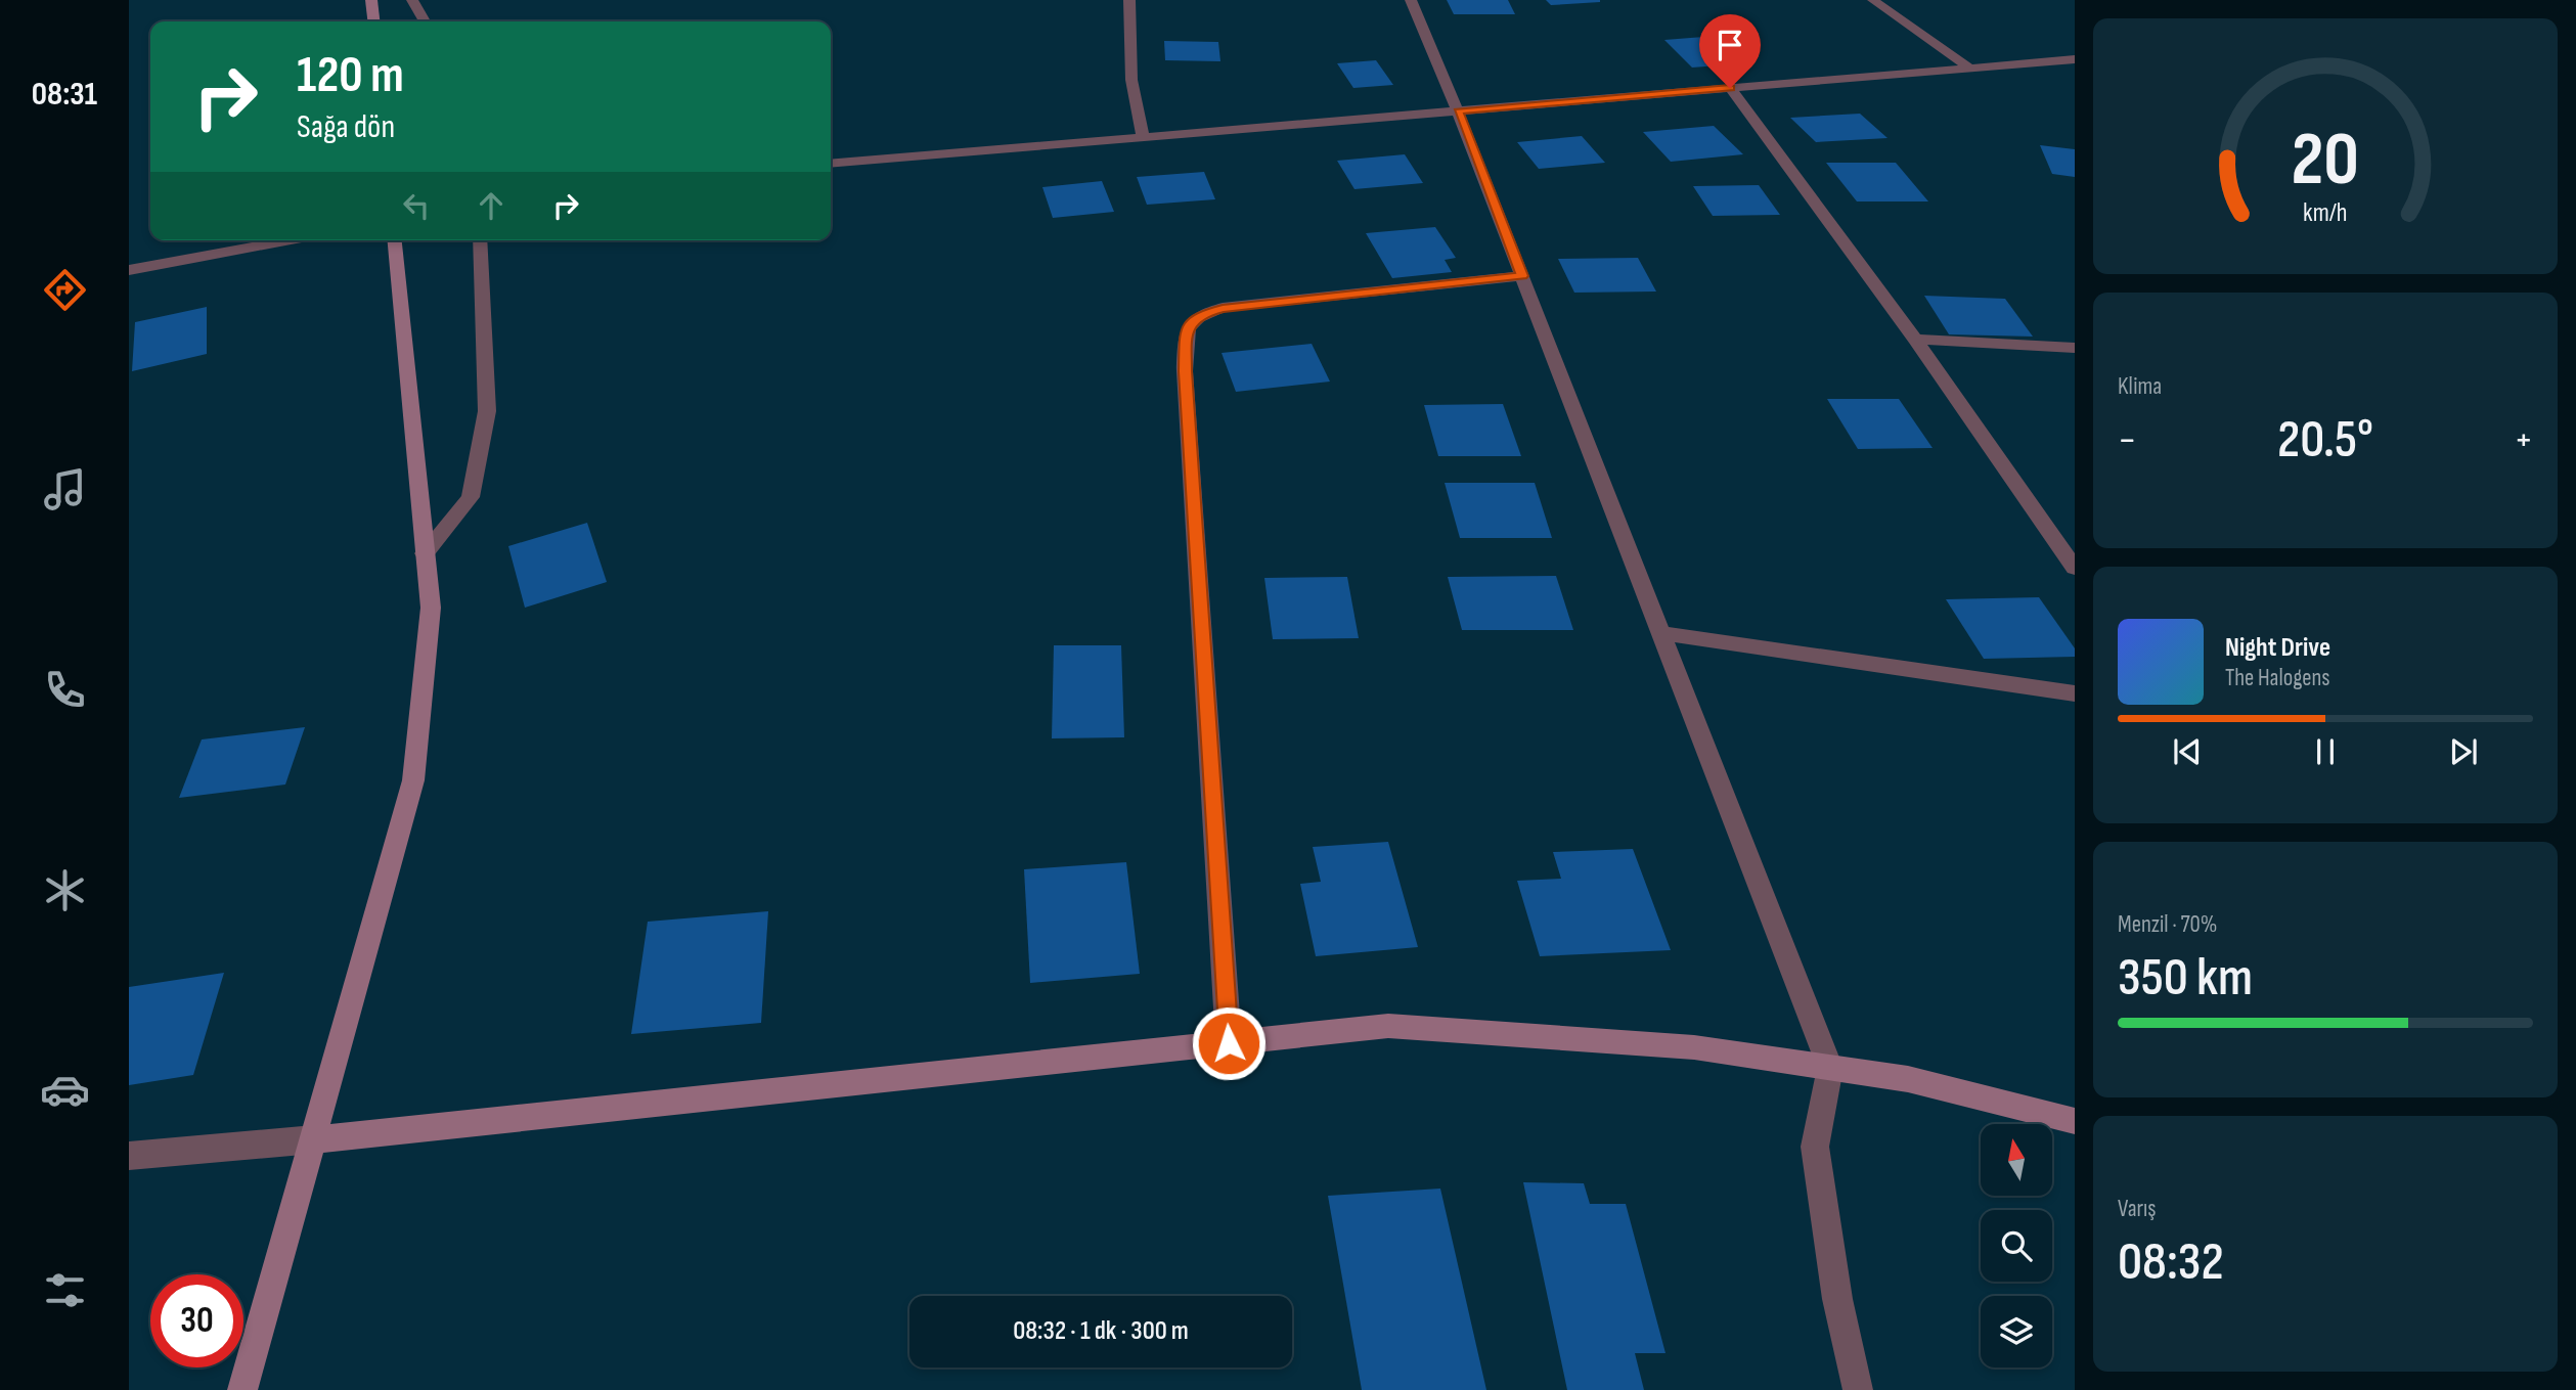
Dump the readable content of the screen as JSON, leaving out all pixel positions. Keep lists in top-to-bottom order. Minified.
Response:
{"north":"top","page":{"tabs":"08:31","turn":["120 m","Sağa dön"],"tile":["Klima",["Menzil · 70%","350 km"],["Varış","08:32"]],"heat":["−","20.5°","+"],"song":["Night Drive","The Halogens"],"limit":"30","trip":"08:32 · 1 dk · 300 m","gauge":["20","km/h"]}}
